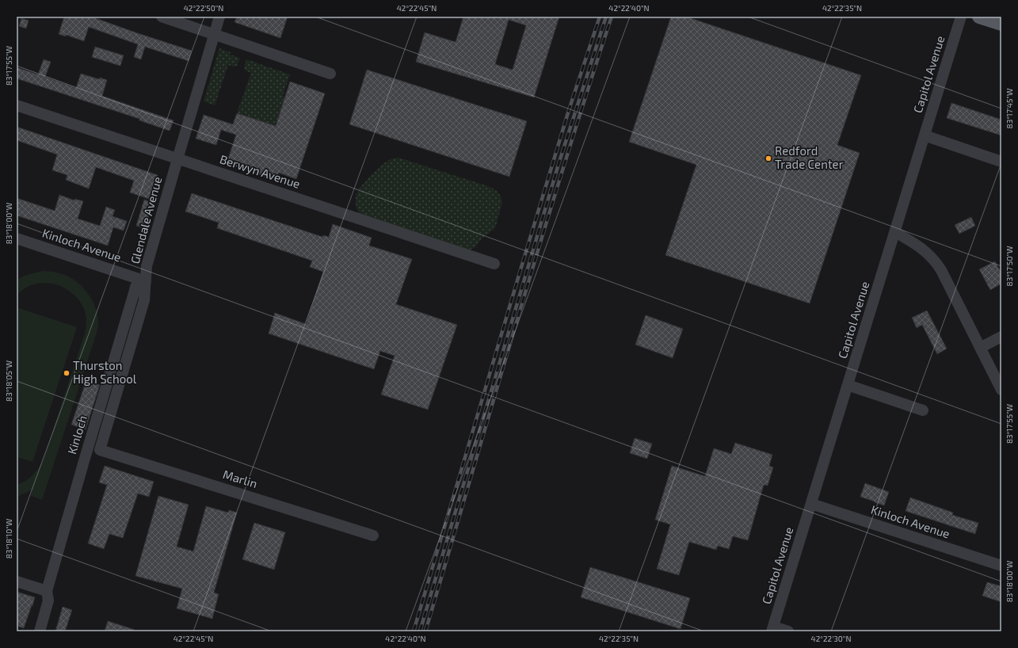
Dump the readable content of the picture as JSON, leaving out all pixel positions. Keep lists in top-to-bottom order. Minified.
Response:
{"streets":{"street":["Capitol Avenue","Berwyn Avenue","Glendale Avenue","Kinloch Avenue","Kinloch","Marlin"]},"crossings":[["Capitol Avenue","Kinloch Avenue"],["Berwyn Avenue","Glendale Avenue"],["Glendale Avenue","Kinloch Avenue"],["Glendale Avenue","Kinloch"],["Glendale Avenue","Marlin"],["Kinloch Avenue","Kinloch"]],"places":["Redford Trade Center","Thurston High School"],"coordinates":["42°22'50\"N","42°22'45\"N","42°22'40\"N","42°22'35\"N","83°17'55\"W","83°17'45\"W","83°18'00\"W","83°17'50\"W","83°18'05\"W","83°18'10\"W","42°22'30\"N"]}
